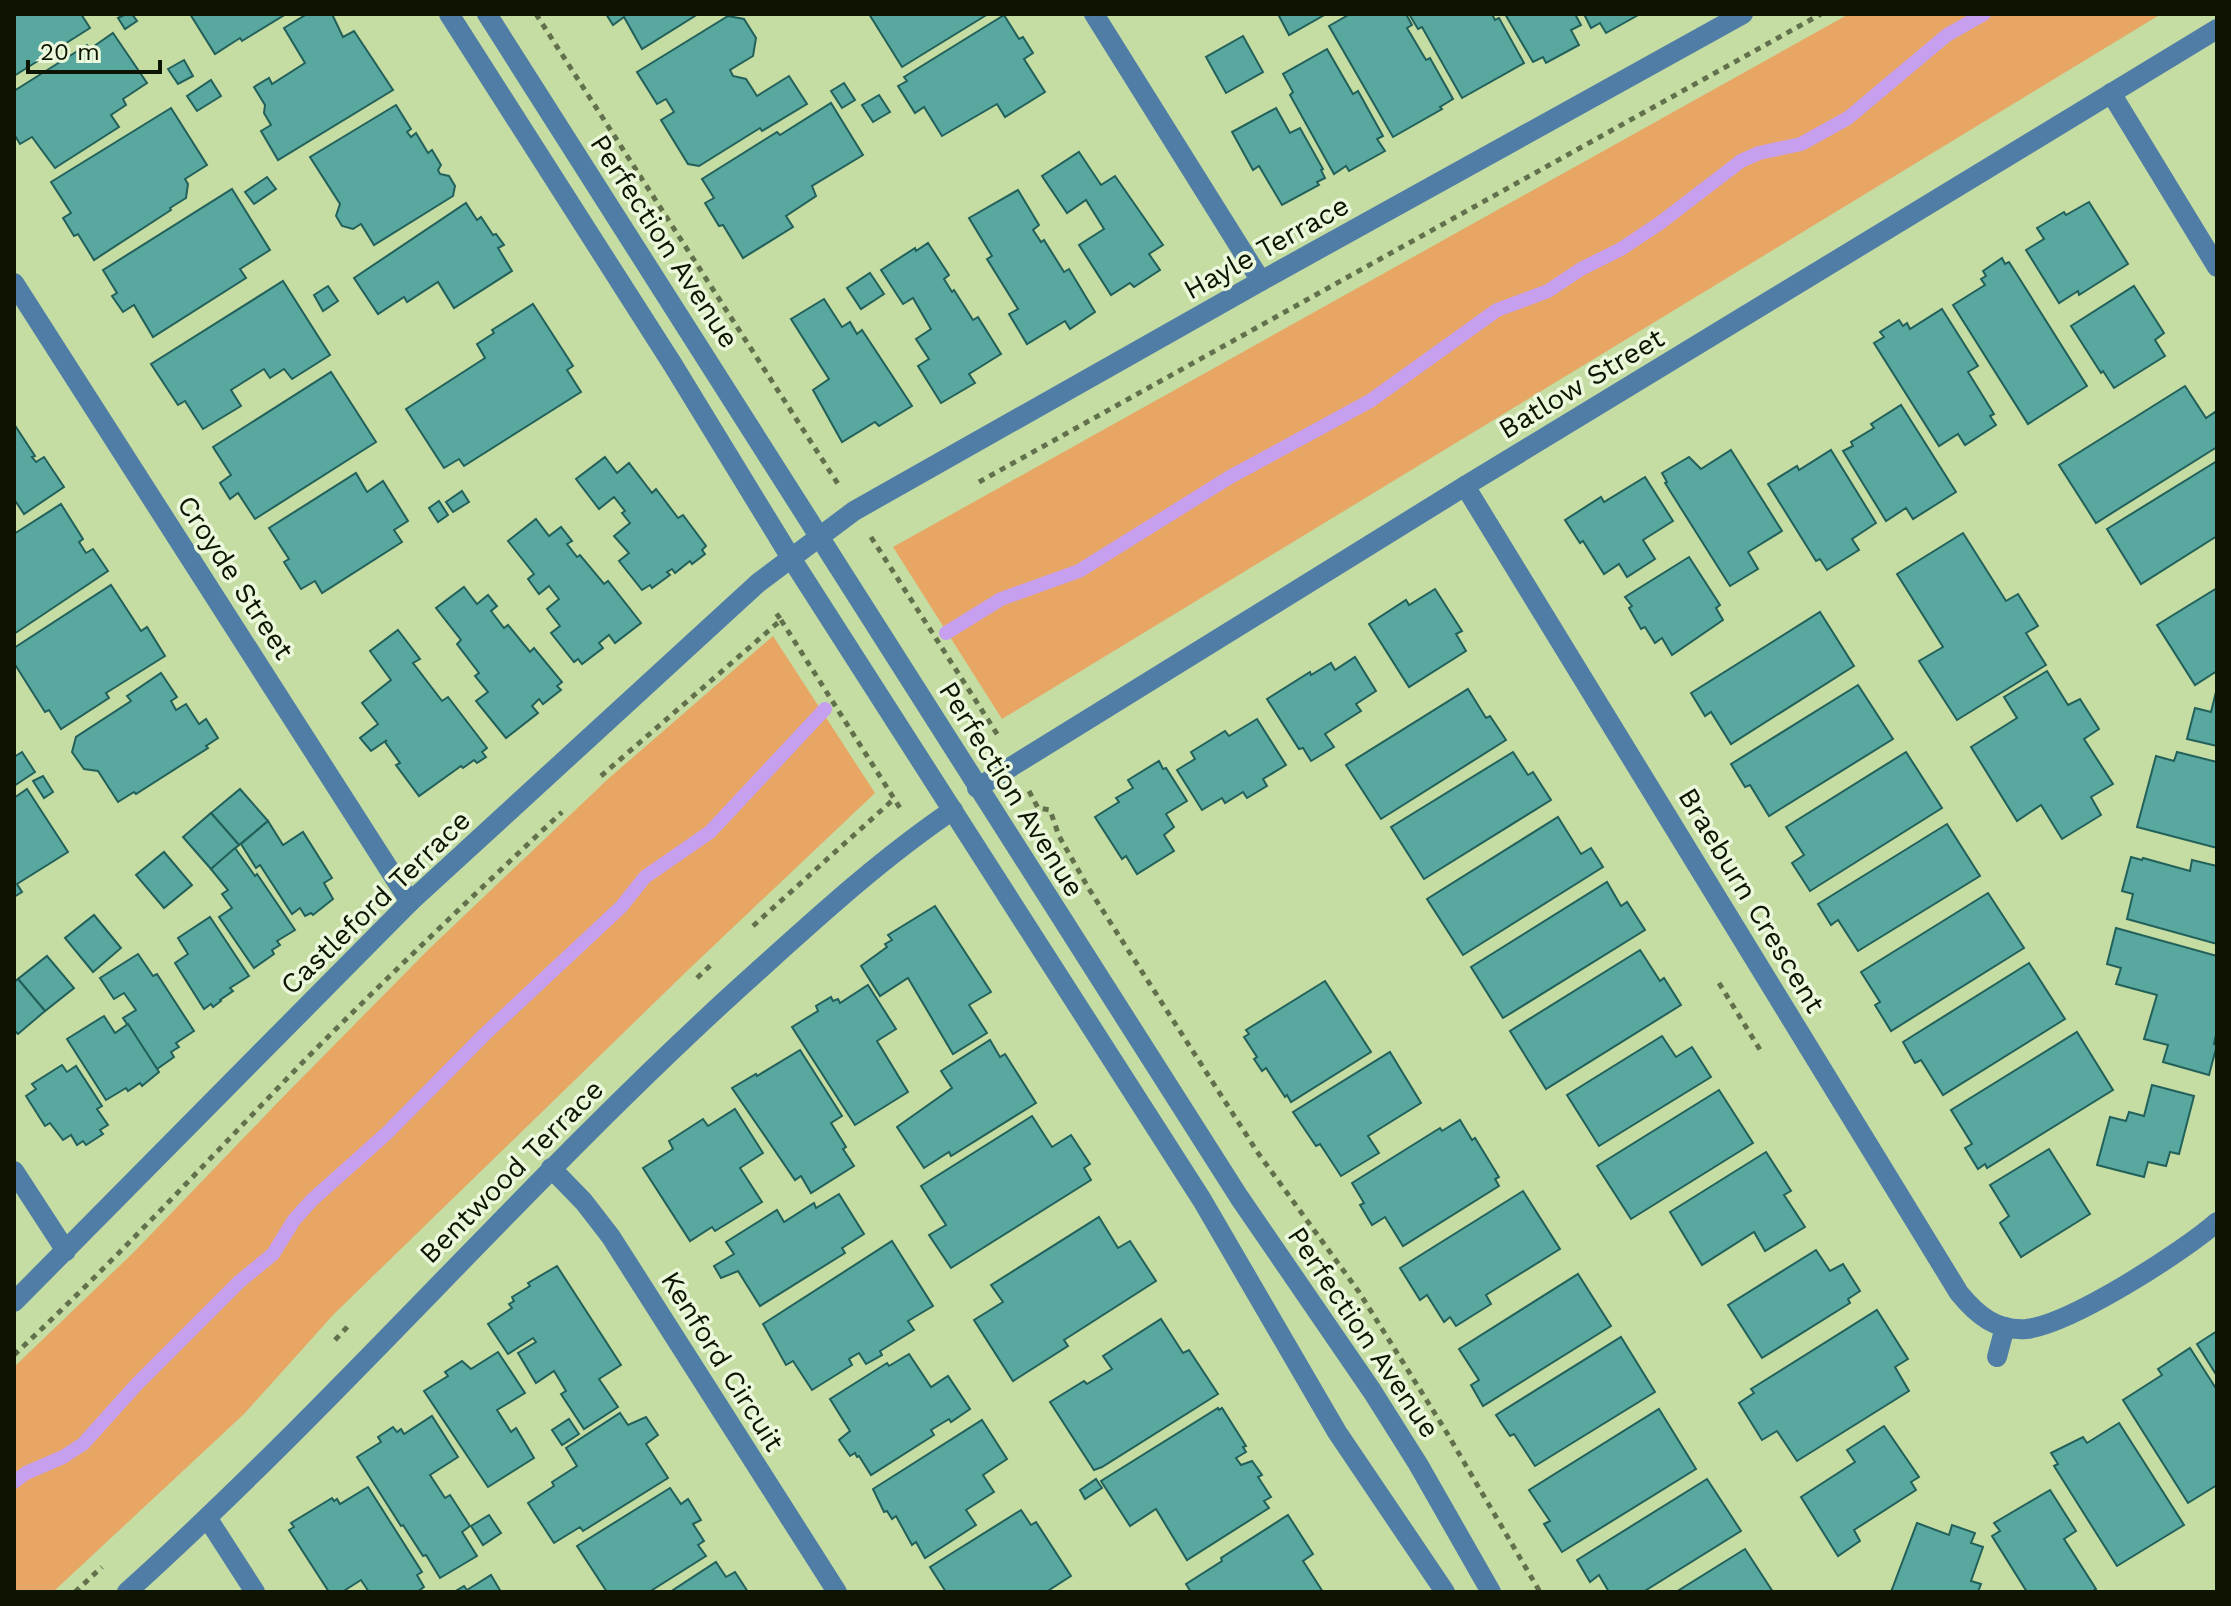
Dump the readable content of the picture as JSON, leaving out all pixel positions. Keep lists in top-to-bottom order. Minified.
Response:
{"streets":{"street":["Perfection Avenue","Hayle Terrace","Batlow Street","Croyde Street","Braeburn Crescent","Castleford Terrace","Bentwood Terrace","Kenford Circuit"]},"crossings":[["Perfection Avenue","Hayle Terrace"],["Perfection Avenue","Batlow Street"],["Perfection Avenue","Castleford Terrace"],["Perfection Avenue","Bentwood Terrace"],["Hayle Terrace","Castleford Terrace"],["Batlow Street","Braeburn Crescent"],["Croyde Street","Castleford Terrace"],["Bentwood Terrace","Kenford Circuit"]],"scale_bar":"20 m"}
